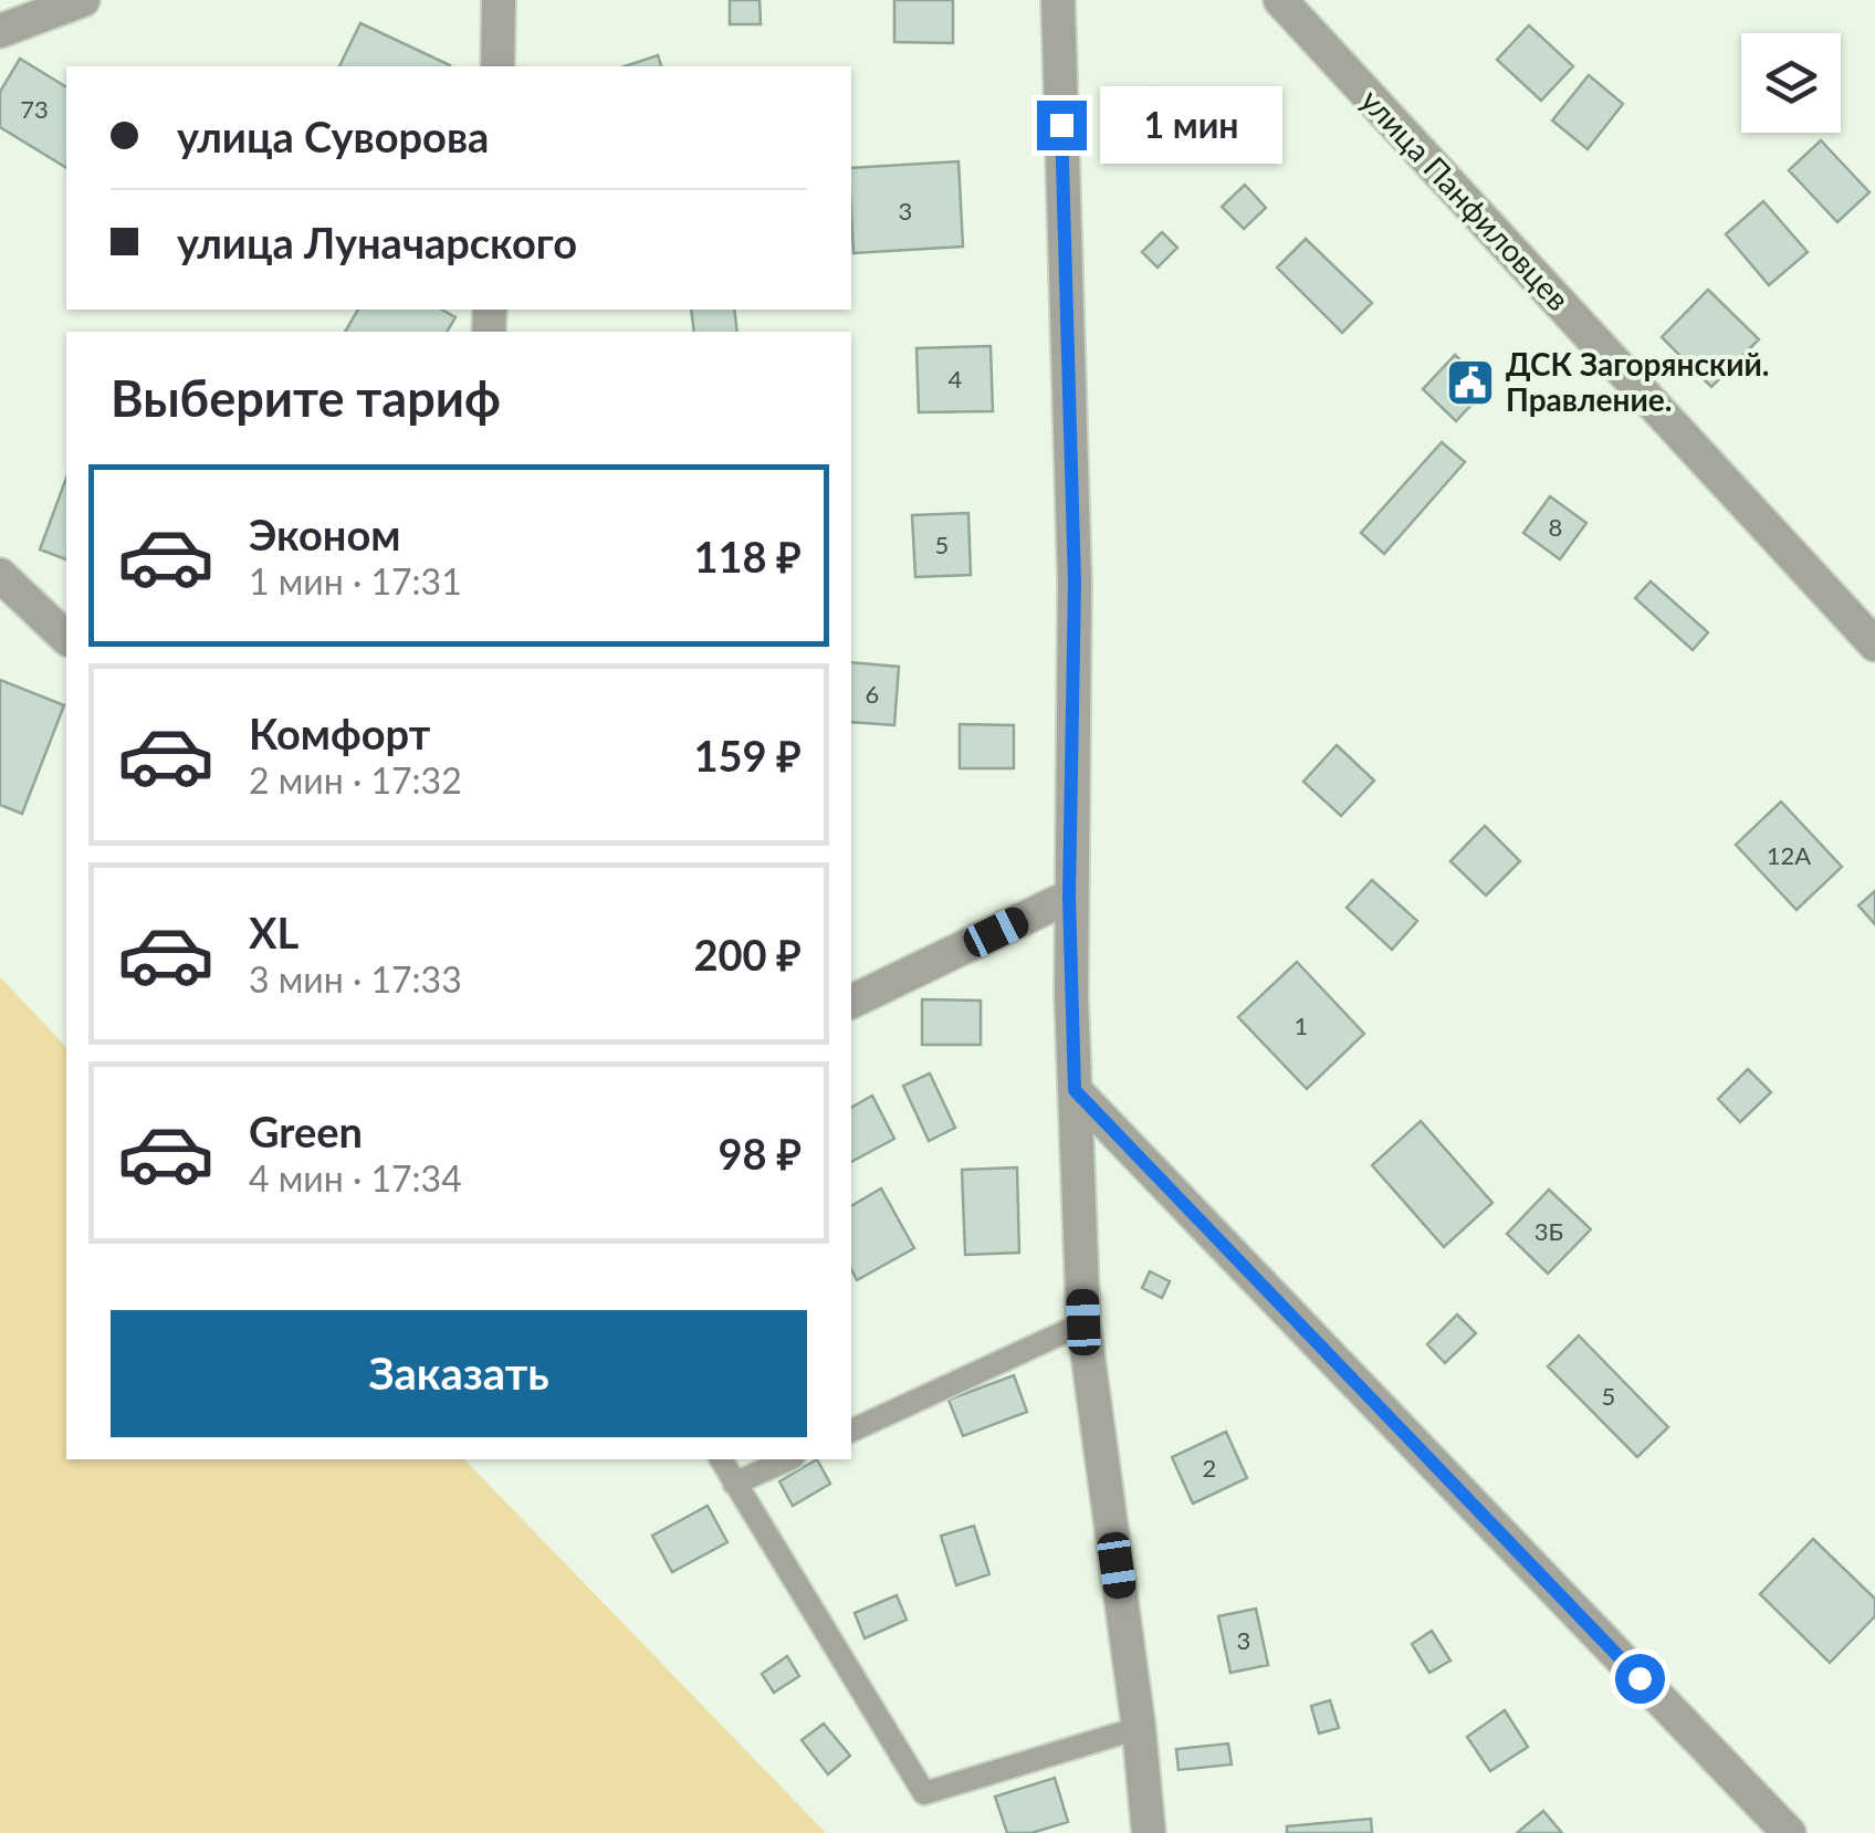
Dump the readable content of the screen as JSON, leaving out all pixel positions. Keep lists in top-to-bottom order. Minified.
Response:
{"streets":{"street":["улица Панфиловцев"]},"places":{"public building":["ДСК Загорянский. Правление."]},"house_numbers":["73","3","4","8","5","6","12А","1","3Б","5","2","3"],"page":{"banner":["улица Суворова","улица Луначарского"],"bubble":"1 мин","heading":"Выберите тариф","list":[{"name":"Эконом","note":"1 мин · 17:31","value":"118 ₽"},{"name":"Комфорт","note":"2 мин · 17:32","value":"159 ₽"},{"name":"XL","note":"3 мин · 17:33","value":"200 ₽"},{"name":"Green","note":"4 мин · 17:34","value":"98 ₽"}],"buttons":"Заказать"}}
